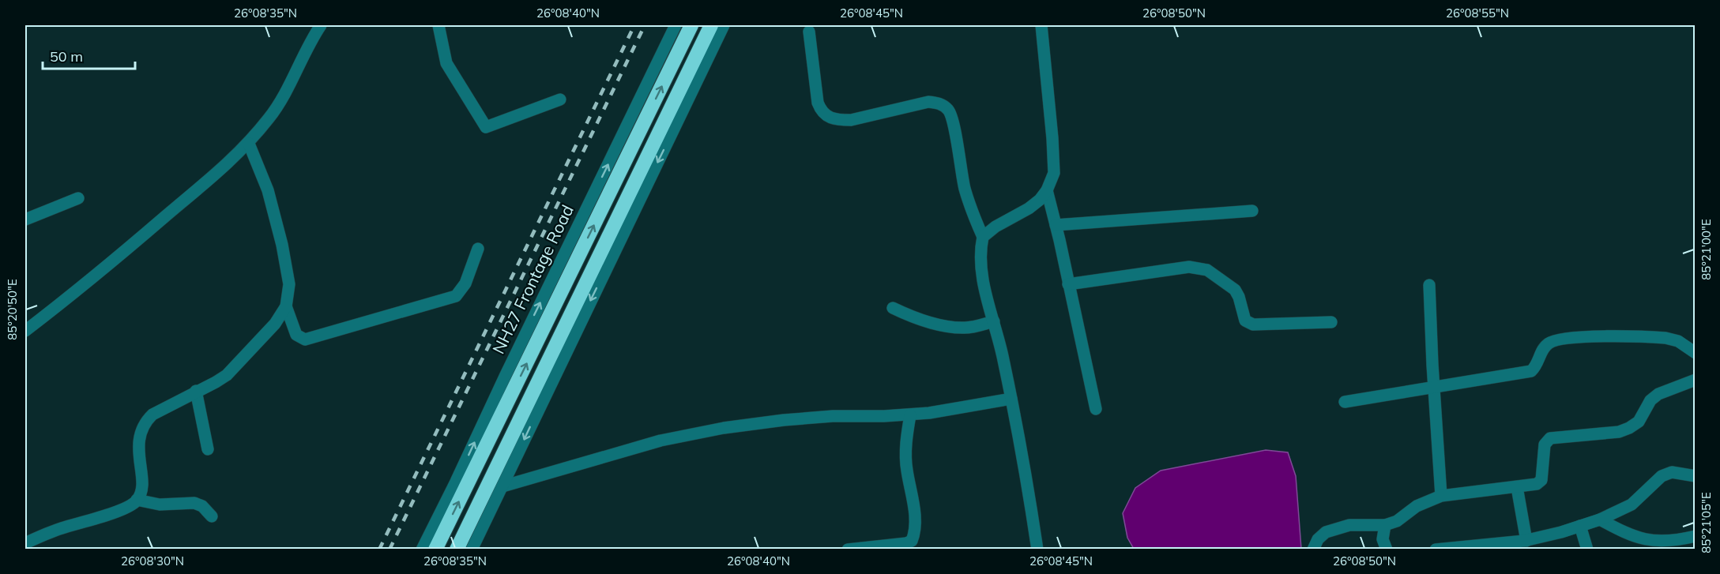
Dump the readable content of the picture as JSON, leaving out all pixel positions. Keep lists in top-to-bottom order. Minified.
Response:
{"streets":{"street":["NH27 Frontage Road"]},"scale_bar":"50 m","coordinates":["26°08'35\"N","26°08'40\"N","26°08'45\"N","26°08'50\"N","26°08'55\"N","85°21'00\"E","85°20'50\"E","85°21'05\"E","26°08'30\"N"]}
